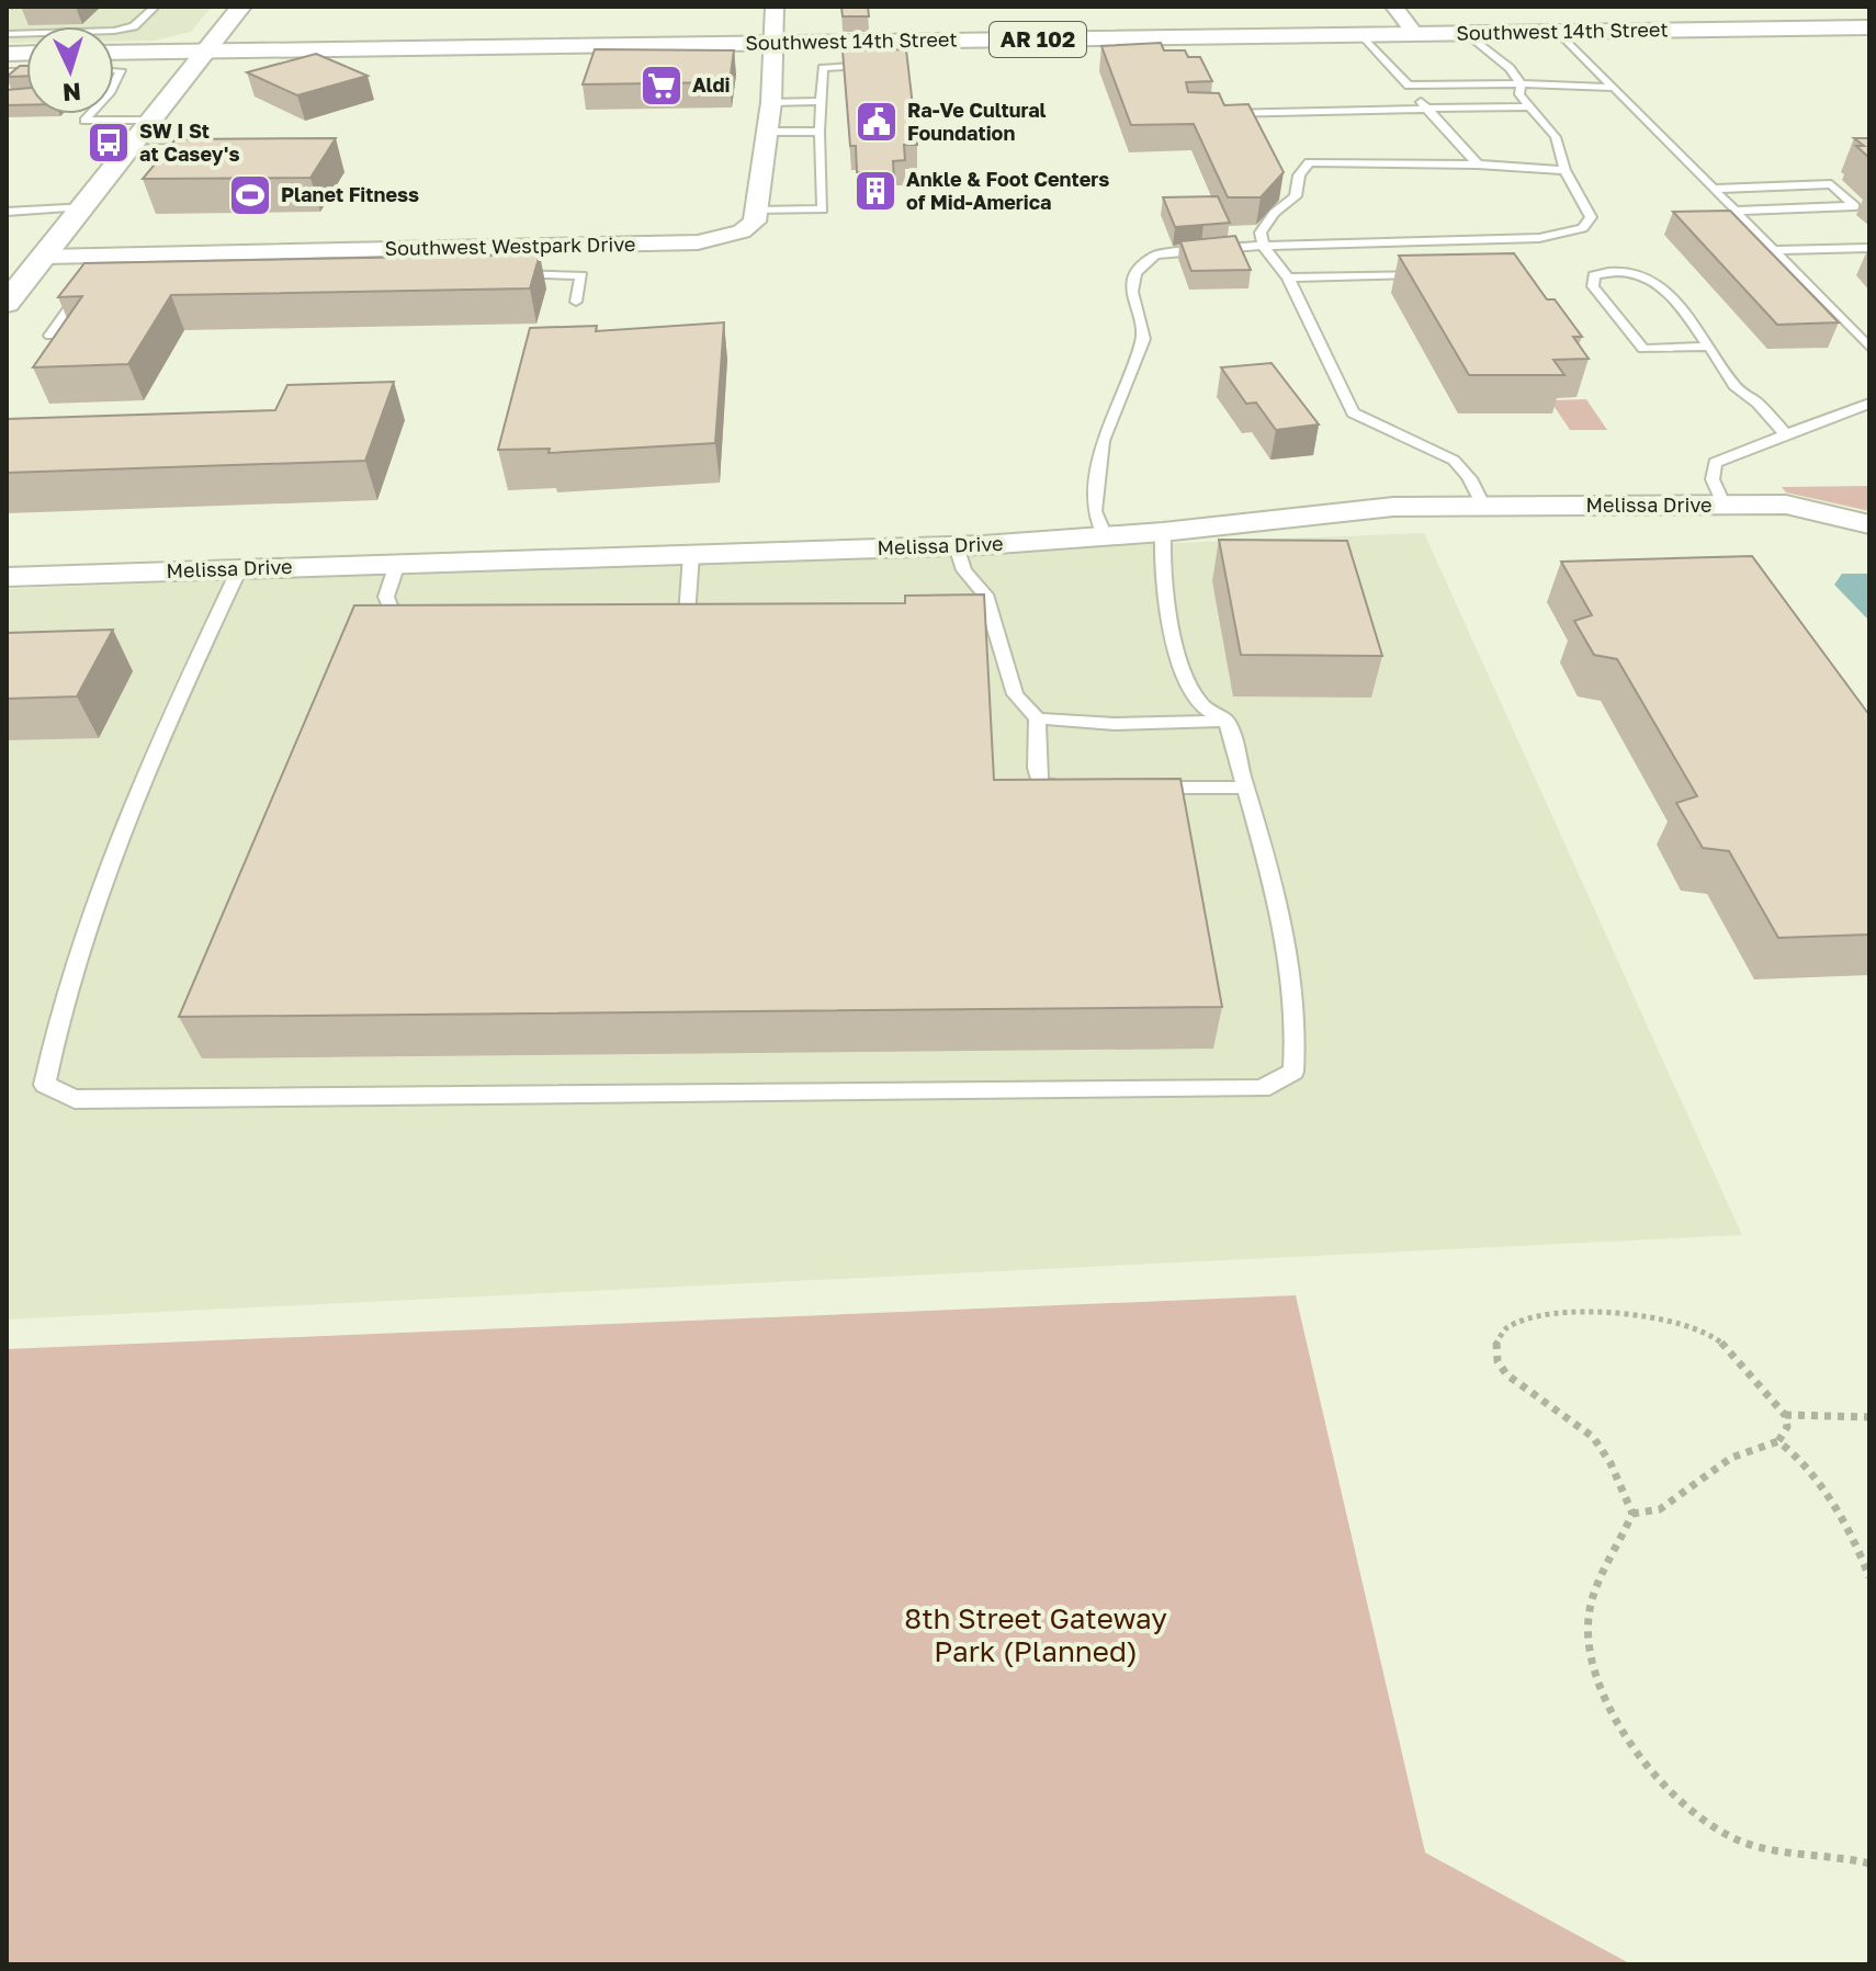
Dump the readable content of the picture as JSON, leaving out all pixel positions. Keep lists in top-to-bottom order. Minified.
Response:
{"streets":{"main road":["Southwest 14th Street","AR 102"],"street":["Southwest Westpark Drive","Melissa Drive"]},"parks":["8th Street Gateway Park (Planned)"],"places":{"supermarket":["Aldi"],"public building":["Ra-Ve Cultural Foundation"],"bus stop":["SW I St at Casey's"],"building":["Ankle & Foot Centers of Mid-America"],"sports":["Planet Fitness"]},"north":"bottom"}
